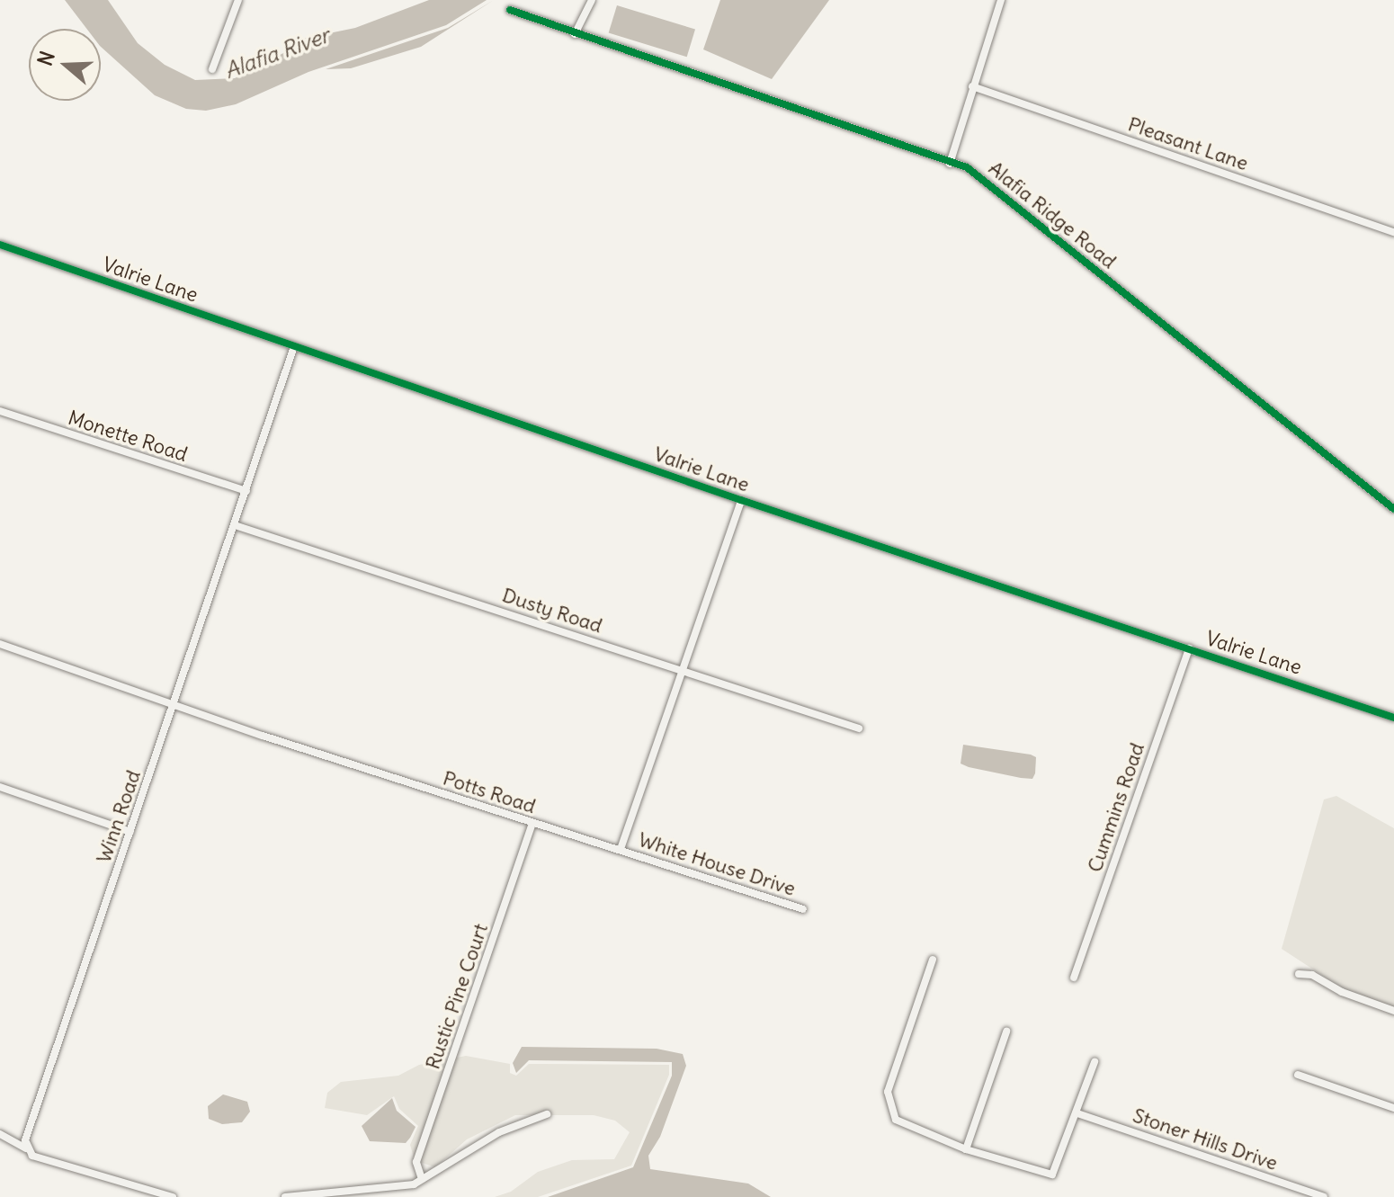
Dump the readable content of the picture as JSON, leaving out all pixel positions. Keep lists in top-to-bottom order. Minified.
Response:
{"streets":{"street":["Pleasant Lane","Alafia Ridge Road","Valrie Lane","Monette Road","Dusty Road","Potts Road","Cummins Road","Winn Road","White House Drive","Rustic Pine Court","Stoner Hills Drive"]},"crossings":[["Valrie Lane","Cummins Road"],["Valrie Lane","Winn Road"],["Monette Road","Winn Road"],["Dusty Road","Winn Road"],["Potts Road","Winn Road"],["Potts Road","White House Drive"],["Potts Road","Rustic Pine Court"]],"water":["Alafia River"],"north":"left"}
